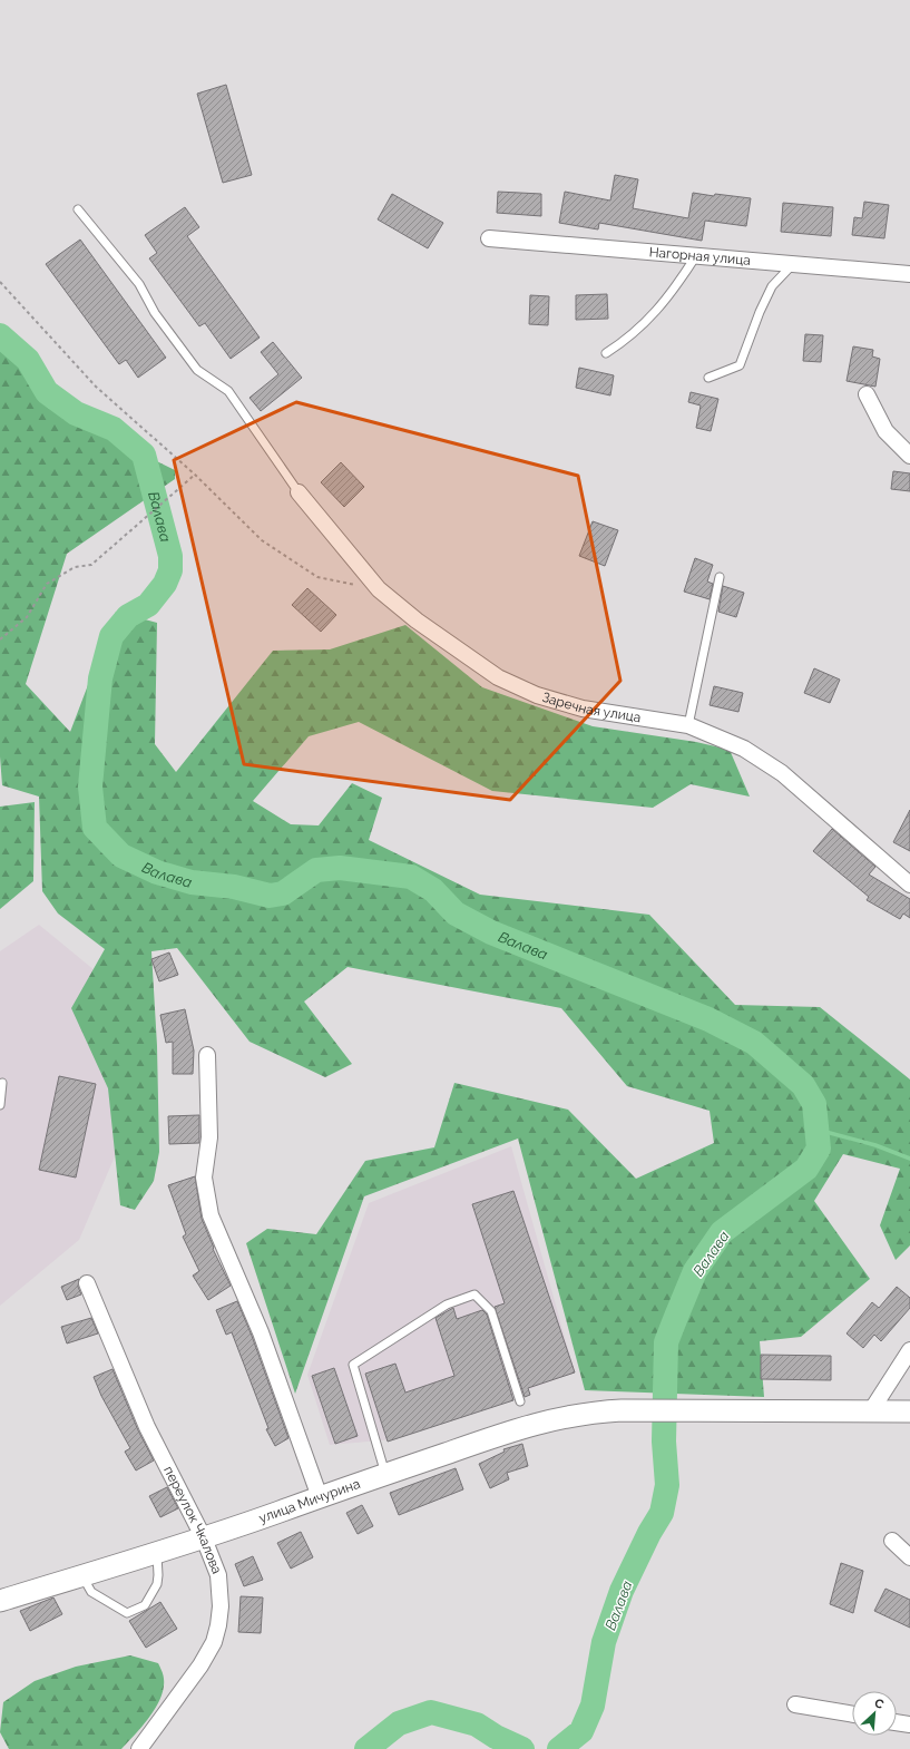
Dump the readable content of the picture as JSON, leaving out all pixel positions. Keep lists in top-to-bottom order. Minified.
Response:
{"streets":{"main road":["улица Мичурина"],"street":["Нагорная улица","Заречная улица","переулок Чкалова"]},"crossings":[["улица Мичурина","переулок Чкалова"]],"water":["Валава"],"north":"top right"}
